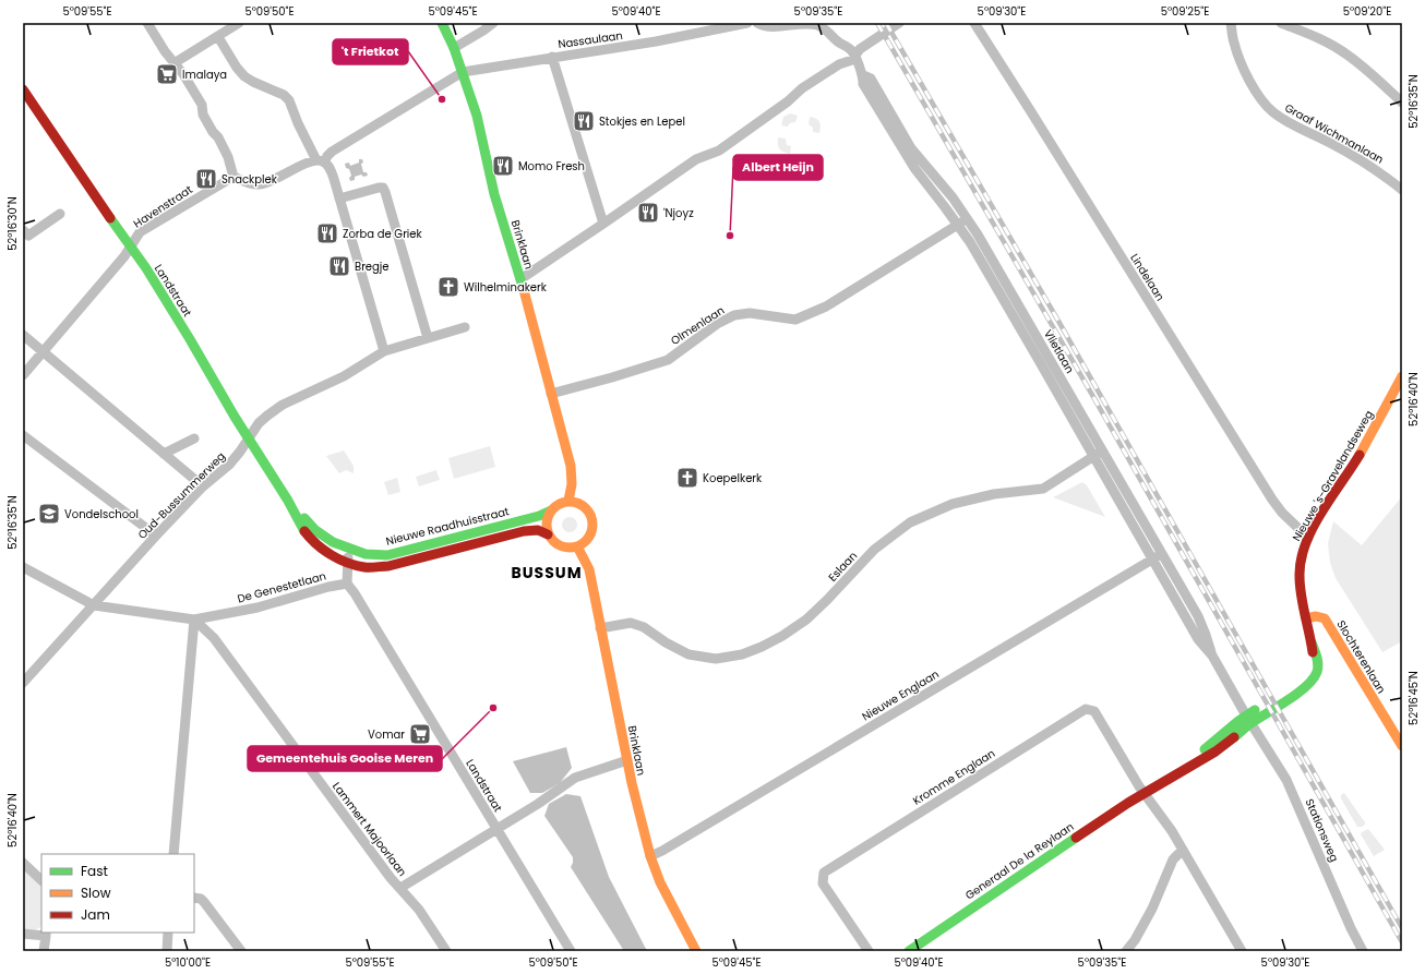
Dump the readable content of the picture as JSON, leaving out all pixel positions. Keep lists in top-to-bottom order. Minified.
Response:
{"streets":{"street":["Nassaulaan","Graaf Wichmanlaan","Havenstraat","Brinklaan","Lindelaan","Landstraat","Olmenlaan","Vlietlaan","Nieuwe 's-Gravelandseweg","Oud-Bussummerweg","Nieuwe Raadhuisstraat","Eslaan","De Genestetlaan","Slochterenlaan","Nieuwe Englaan","Kromme Englaan","Lammert Majoorlaan","Stationsweg","Generaal De la Reylaan"]},"crossings":[["Nassaulaan","Brinklaan"],["Havenstraat","Landstraat"],["Brinklaan","Olmenlaan"],["Brinklaan","Nieuwe Raadhuisstraat"],["Brinklaan","Eslaan"],["Brinklaan","Nieuwe Englaan"],["Lindelaan","Nieuwe 's-Gravelandseweg"],["Landstraat","Oud-Bussummerweg"],["Landstraat","Nieuwe Raadhuisstraat"],["Landstraat","De Genestetlaan"],["Olmenlaan","Vlietlaan"],["Vlietlaan","Eslaan"],["Vlietlaan","Nieuwe Englaan"],["Vlietlaan","Stationsweg"],["Vlietlaan","Generaal De la Reylaan"],["Nieuwe 's-Gravelandseweg","Slochterenlaan"],["Oud-Bussummerweg","De Genestetlaan"],["De Genestetlaan","Lammert Majoorlaan"],["Kromme Englaan","Generaal De la Reylaan"],["Stationsweg","Generaal De la Reylaan"]],"districts":["BUSSUM"],"places":{"supermarket":["Imalaya","Vomar"],"other":["'t Frietkot","Albert Heijn","Gemeentehuis Gooise Meren"],"restaurant":["Stokjes en Lepel","Momo Fresh","Snackplek","'Njoyz","Zorba de Griek","Bregje"],"church":["Wilhelminakerk","Koepelkerk"],"school or university":["Vondelschool"]},"legend":["Fast","Slow","Jam"],"coordinates":["5°09'55\"E","5°09'50\"E","5°09'45\"E","5°09'40\"E","5°09'35\"E","5°09'30\"E","5°09'25\"E","5°09'20\"E","52°16'35\"N","52°16'30\"N","52°16'40\"N","52°16'45\"N","5°10'00\"E"]}
